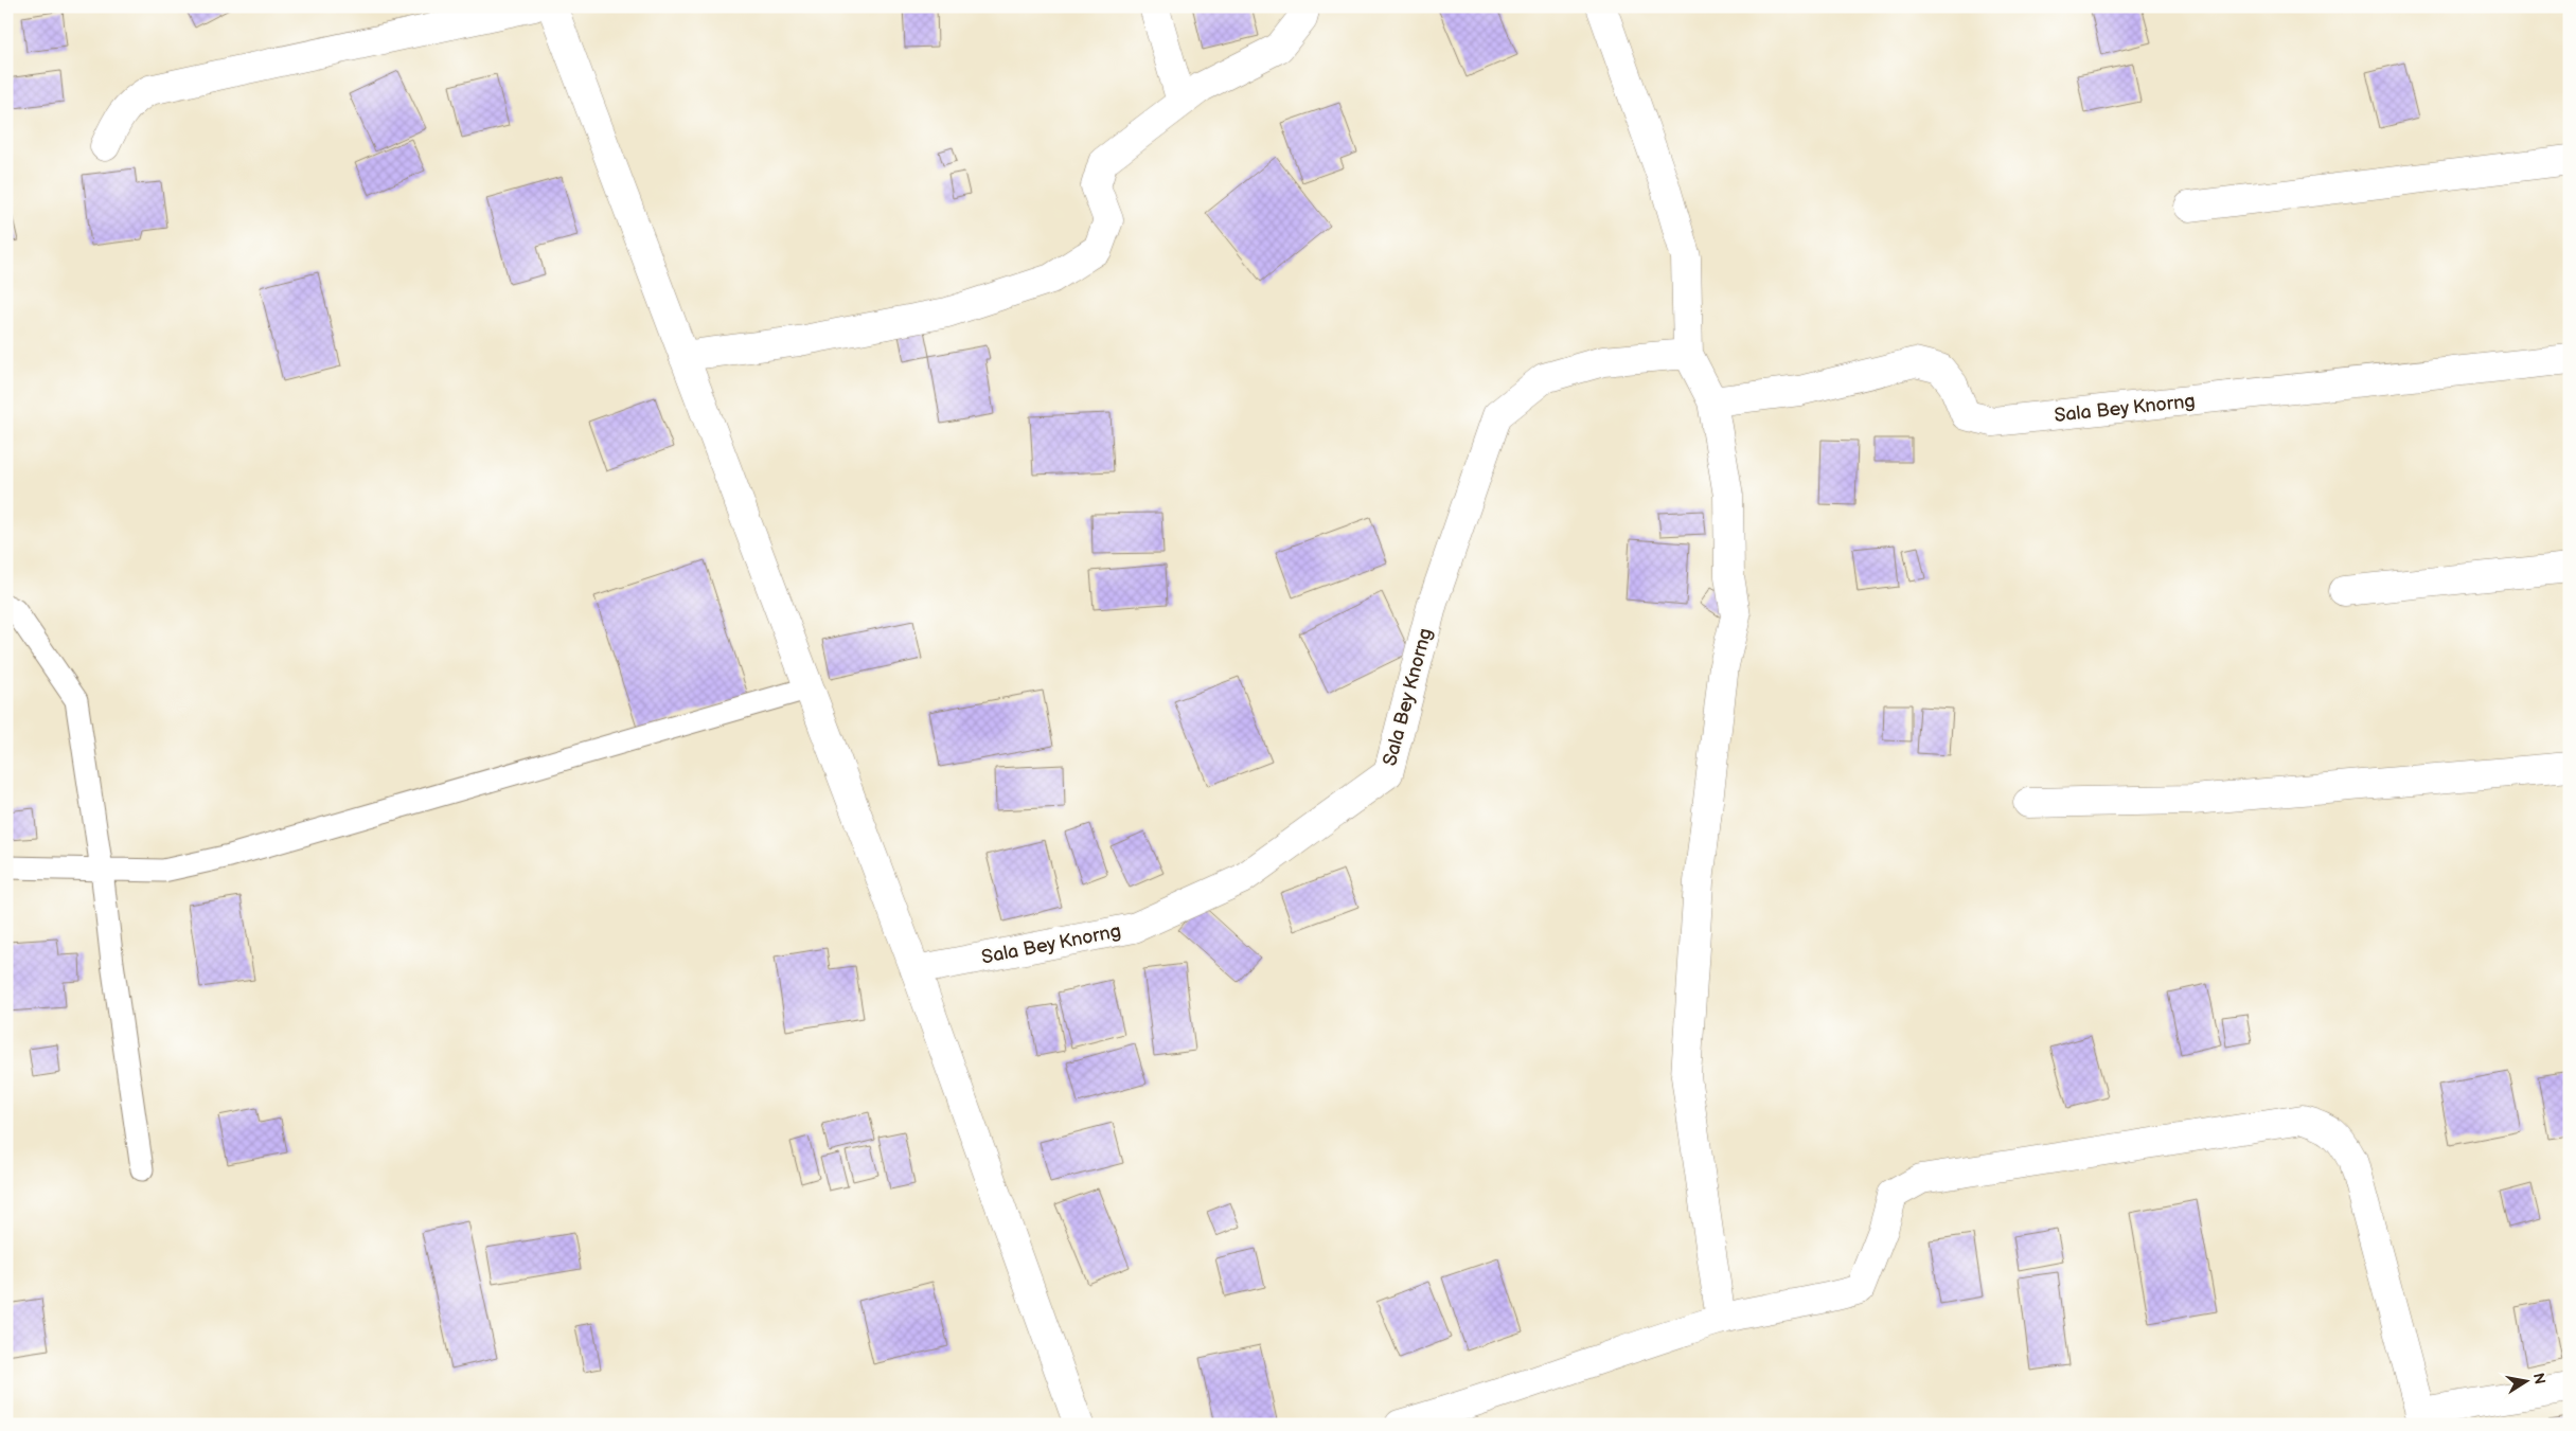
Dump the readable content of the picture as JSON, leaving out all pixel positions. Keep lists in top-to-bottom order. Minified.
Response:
{"streets":{"street":["Sala Bey Knorng"]},"north":"right"}
